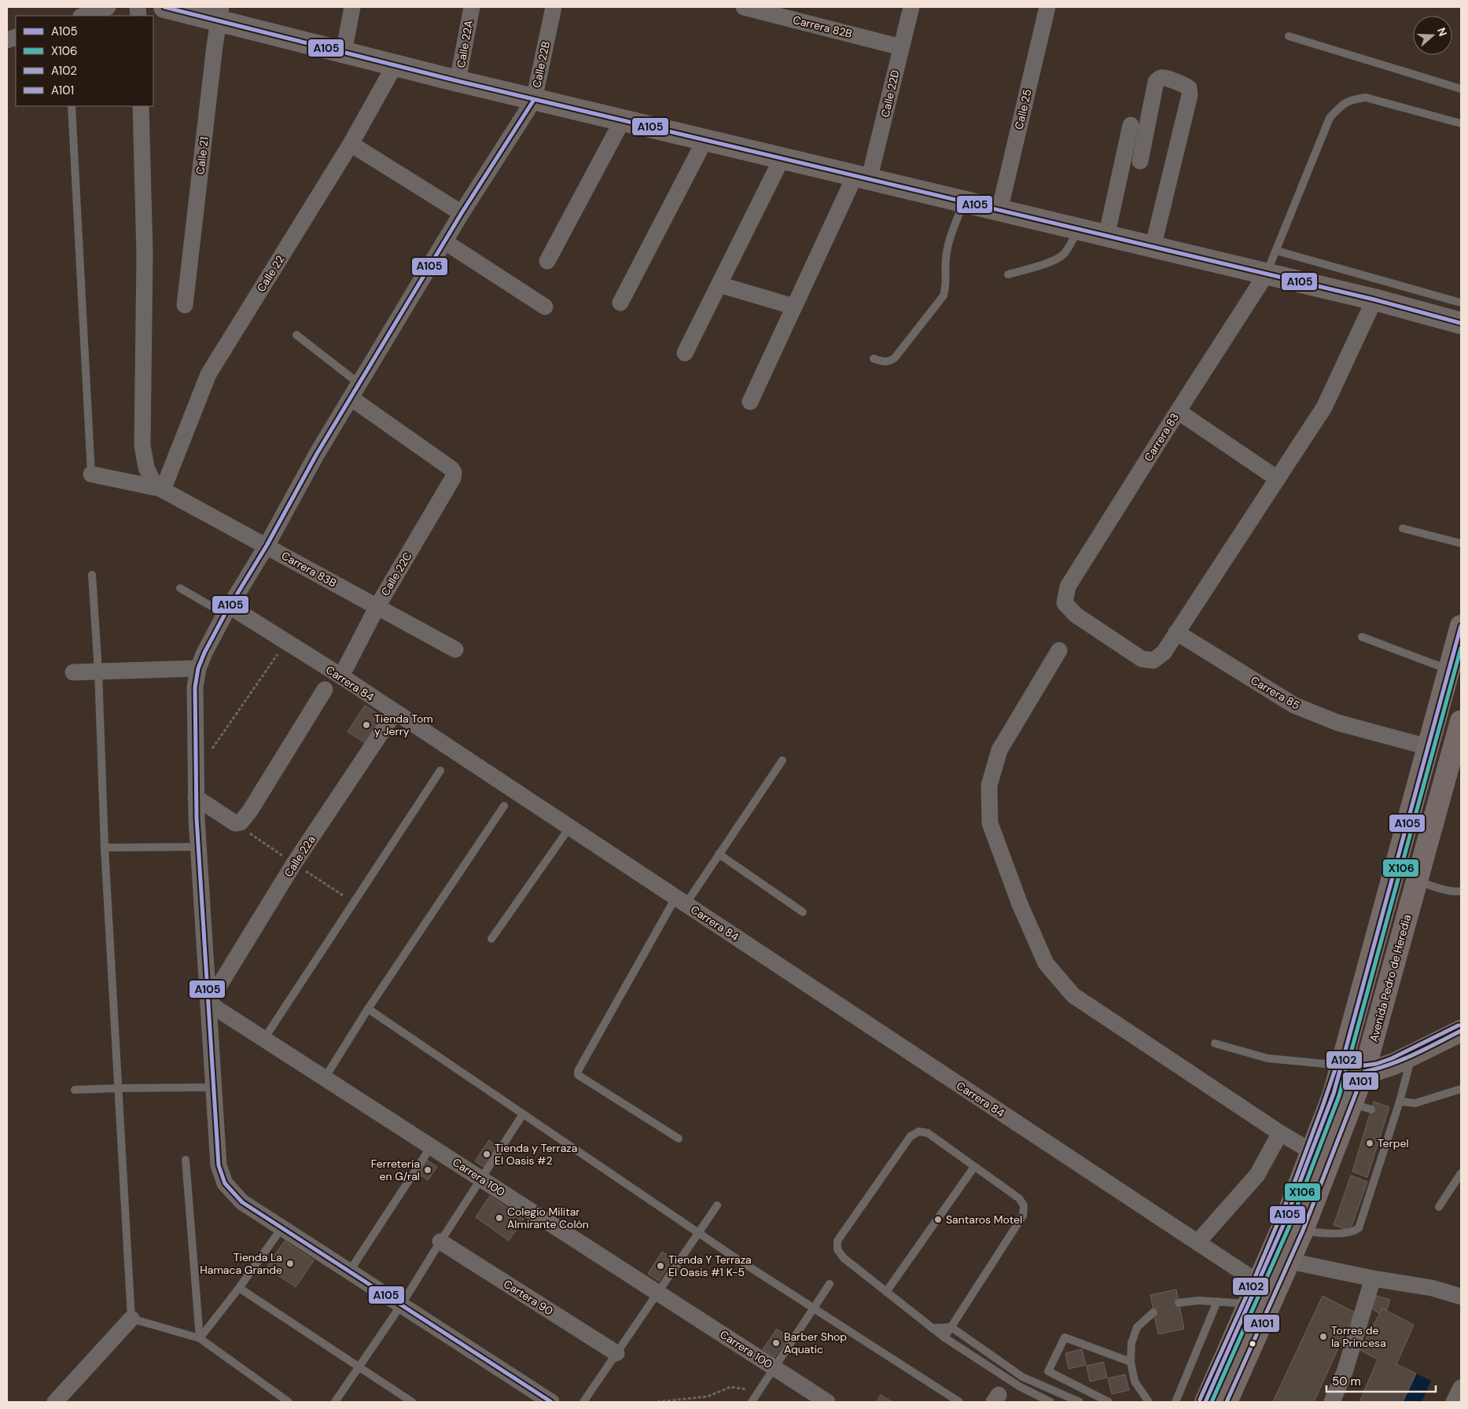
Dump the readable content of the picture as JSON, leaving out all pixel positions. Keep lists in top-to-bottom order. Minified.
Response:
{"streets":{"highway":["Avenida Pedro de Heredia"],"street":["Carrera 82B","Calle 22A","Calle 22B","Calle 22D","Calle 25","Calle 21","Calle 22","Carrera 83","Carrera 83B","Calle 22C","Carrera 84","Carrera 85","Calle 22a","Carrera 100","Cartera 90"]},"crossings":[["Carrera 82B","Calle 22D"],["Calle 22B","Carrera 83B"],["Calle 22B","Calle 22C"],["Calle 22B","Carrera 84"],["Calle 22","Carrera 83B"],["Carrera 83","Carrera 85"],["Carrera 83B","Calle 22C"],["Calle 22C","Carrera 84"],["Carrera 84","Calle 22a"],["Calle 22a","Carrera 100"]],"places":["Tienda Tom y Jerry","Terpel","Tienda y Terraza El Oasis #2","Ferreteria en G/ral","Colegio Militar Almirante Colón","Santaros Motel","Tienda La Hamaca Grande","Tienda Y Terraza El Oasis #1 K-5","Torres de la Princesa","Barber Shop Aquatic"],"lines":["transit line A105","transit line X106","transit line A102","transit line A101"],"legend":["A105","X106","A102","A101"],"scale_bar":"50 m","north":"right"}
